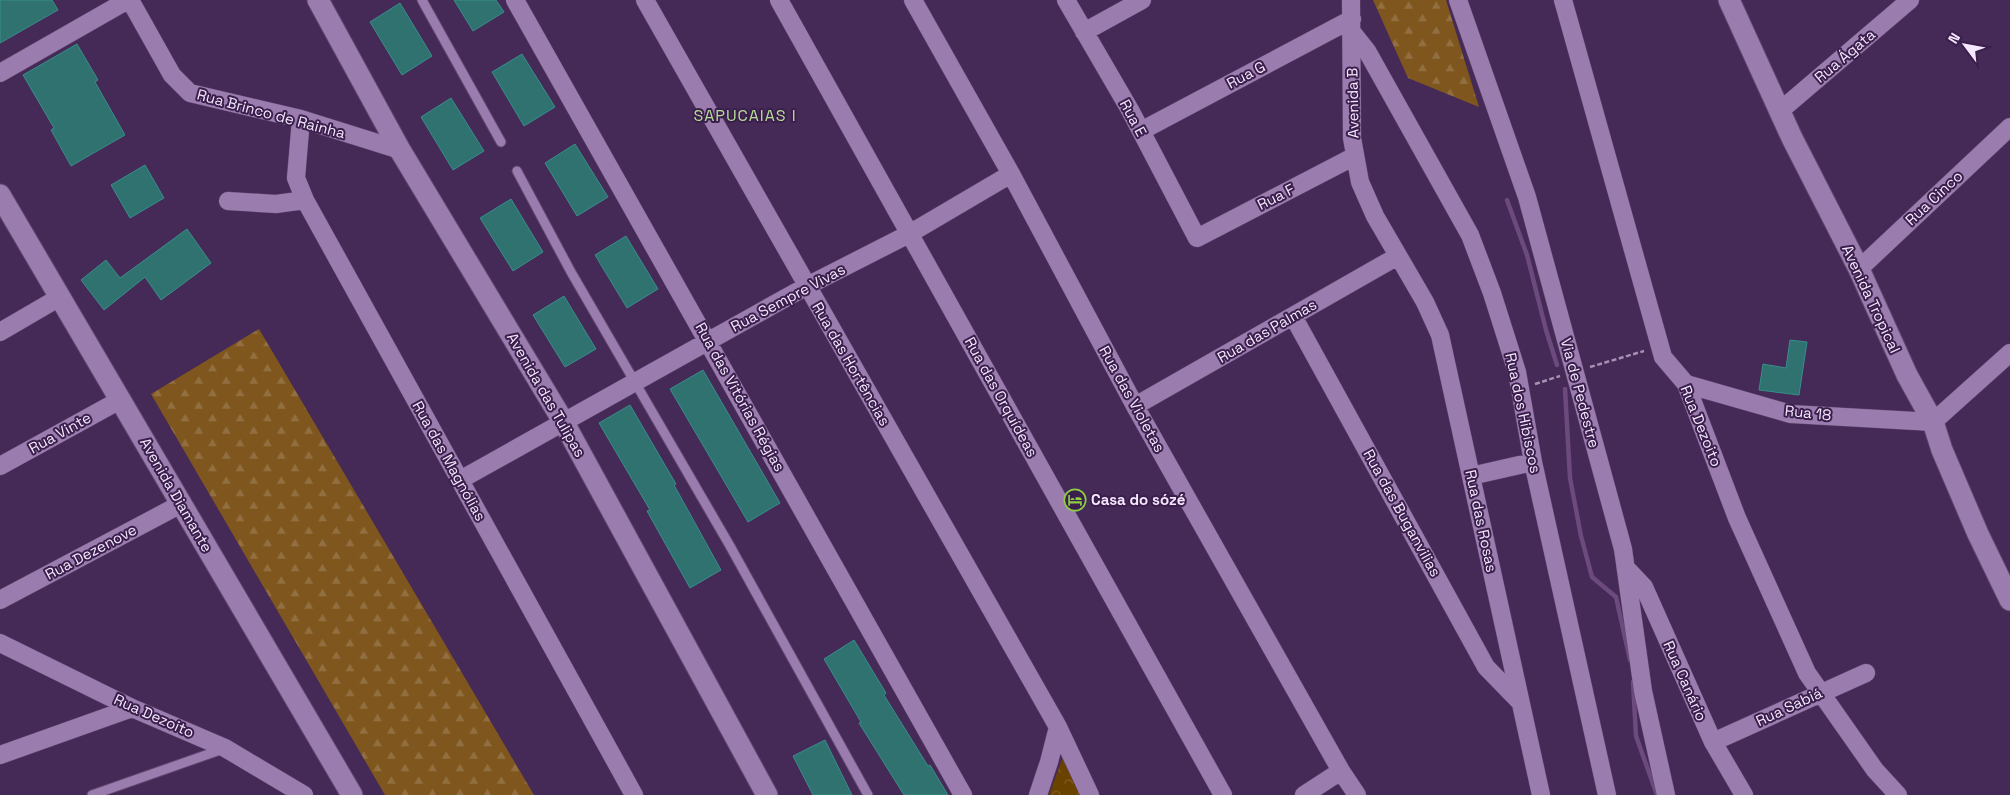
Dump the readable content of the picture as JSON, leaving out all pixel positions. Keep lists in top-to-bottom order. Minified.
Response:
{"streets":{"street":["Rua Ágata","Rua G","Avenida B","Rua Brinco de Rainha","Rua E","Rua F","Rua Cinco","Rua Sempre Vivas","Avenida Tropical","Rua das Palmas","Rua das Hortências","Via de Pedestre","Avenida das Tulipas","Rua das Vitórias Régias","Rua das Orquídeas","Rua das Violetas","Rua dos Hibiscos","Rua 18","Rua Dezoito","Rua Vinte","Rua das Magnólias","Avenida Diamante","Rua das Buganvilias","Rua das Rosas","Rua Dezenove","Rua Canário","Rua Sabiá"]},"crossings":[["Rua Ágata","Avenida Tropical"],["Rua G","Avenida B"],["Rua G","Rua E"],["Rua G","Rua dos Hibiscos"],["Avenida B","Rua F"],["Avenida B","Rua das Palmas"],["Avenida B","Rua dos Hibiscos"],["Avenida B","Rua das Rosas"],["Rua Brinco de Rainha","Avenida das Tulipas"],["Rua Brinco de Rainha","Rua das Magnólias"],["Rua E","Rua F"],["Rua Cinco","Avenida Tropical"],["Rua Sempre Vivas","Rua das Hortências"],["Rua Sempre Vivas","Avenida das Tulipas"],["Rua Sempre Vivas","Rua das Vitórias Régias"],["Rua Sempre Vivas","Rua das Orquídeas"],["Rua Sempre Vivas","Rua das Violetas"],["Rua Sempre Vivas","Rua das Magnólias"],["Avenida Tropical","Rua 18"],["Rua das Palmas","Rua das Violetas"],["Rua das Palmas","Rua das Buganvilias"],["Rua das Palmas","Rua das Rosas"],["Via de Pedestre","Rua Canário"],["Rua 18","Rua Dezoito"],["Rua Dezoito","Rua Sabiá"],["Rua Vinte","Avenida Diamante"],["Avenida Diamante","Rua Dezenove"],["Rua das Buganvilias","Rua das Rosas"],["Rua Canário","Rua Sabiá"]],"districts":["SAPUCAIAS I"],"places":{"hotel":["Casa do sózé"]},"north":"top left"}
